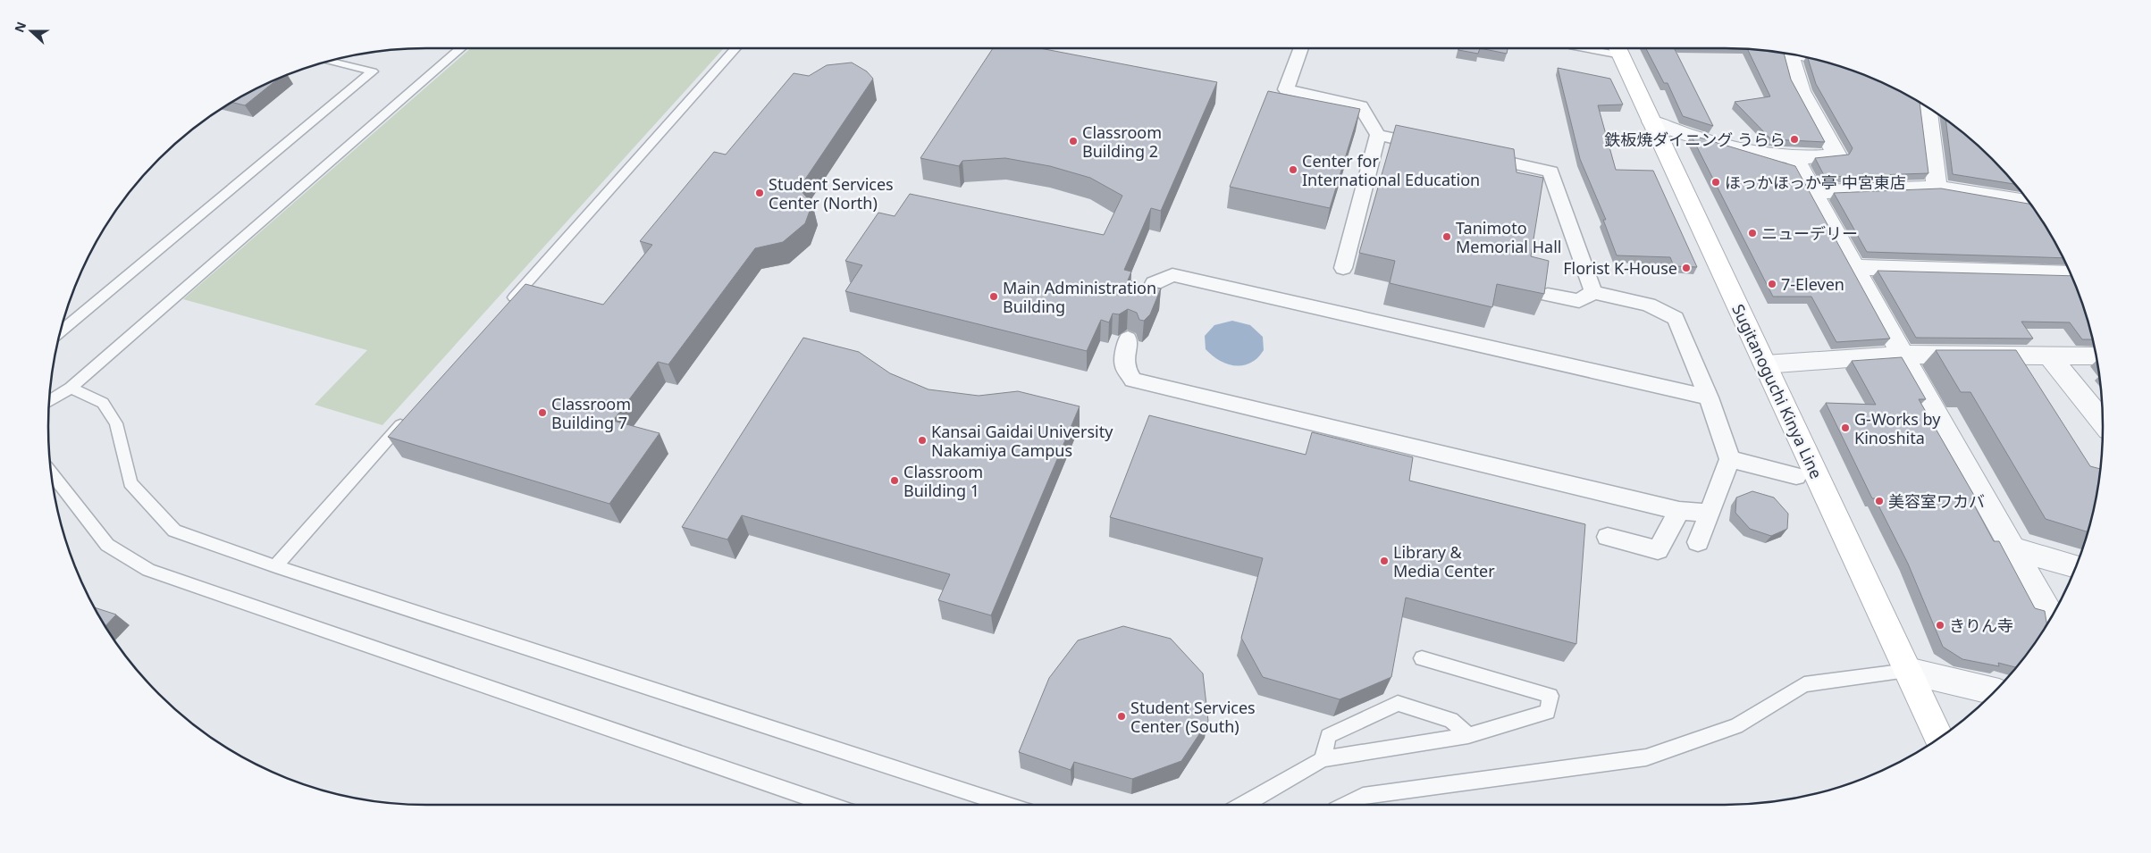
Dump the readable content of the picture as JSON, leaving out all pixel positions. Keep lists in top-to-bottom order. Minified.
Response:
{"streets":{"main road":["Sugitanoguchi Kinya Line"]},"places":["鉄板焼ダイニング うらら","Classroom Building 2","Center for International Education","ほっかほっか亭 中宮東店","Student Services Center (North)","ニューデリー","Tanimoto Memorial Hall","Florist K-House","7-Eleven","Main Administration Building","Classroom Building 7","G-Works by Kinoshita","Kansai Gaidai University Nakamiya Campus","Classroom Building 1","美容室ワカバ","Library & Media Center","きりん寺","Student Services Center (South)"],"north":"left"}
